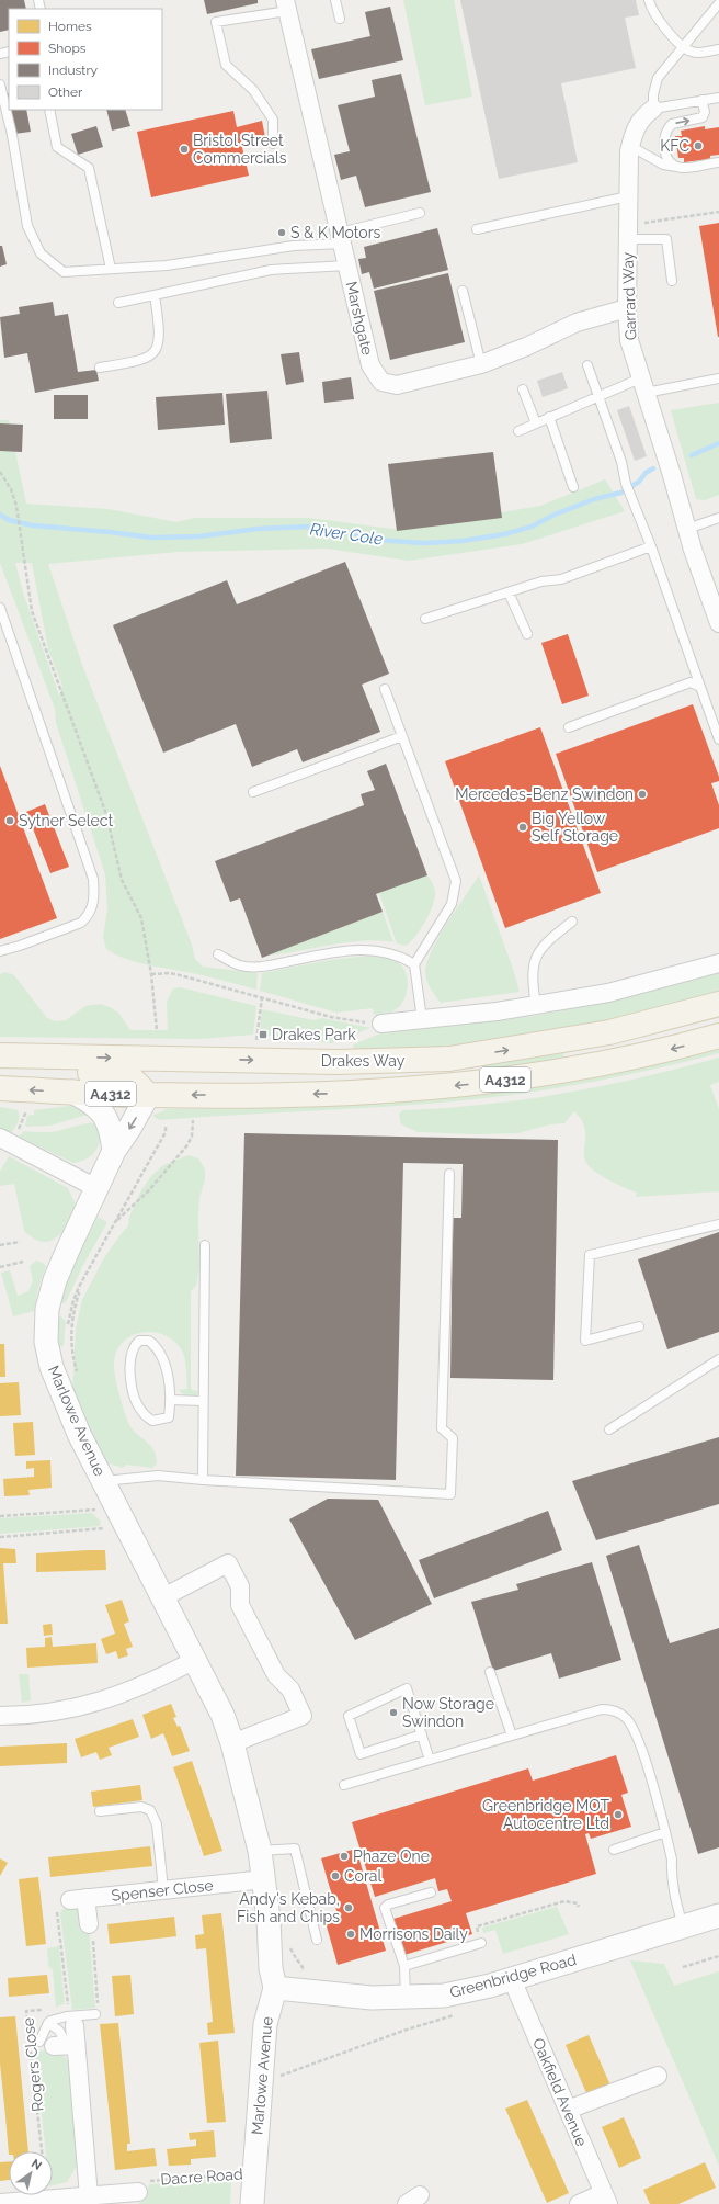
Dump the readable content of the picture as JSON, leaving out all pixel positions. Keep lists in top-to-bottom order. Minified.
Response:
{"streets":{"main road":["Drakes Way","A4312"],"street":["Garrard Way","Marshgate","Marlowe Avenue","Spenser Close","Greenbridge Road","Rogers Close","Oakfield Avenue"],"path":["Dacre Road"]},"crossings":[["Garrard Way","Marshgate"],["Drakes Way","Marlowe Avenue"],["Marlowe Avenue","Spenser Close"],["Marlowe Avenue","Greenbridge Road"],["Marlowe Avenue","Dacre Road"],["Greenbridge Road","Oakfield Avenue"]],"water":["River Cole"],"places":{"other":["KFC","Bristol Street Commercials","S & K Motors","Mercedes-Benz Swindon","Sytner Select","Big Yellow Self Storage","Now Storage Swindon","Greenbridge MOT Autocentre Ltd","Phaze One","Coral","Andy's Kebab, Fish and Chips","Morrisons Daily"],"transit":["Drakes Park"]},"legend":["Homes","Shops","Industry","Other"],"north":"top right"}
